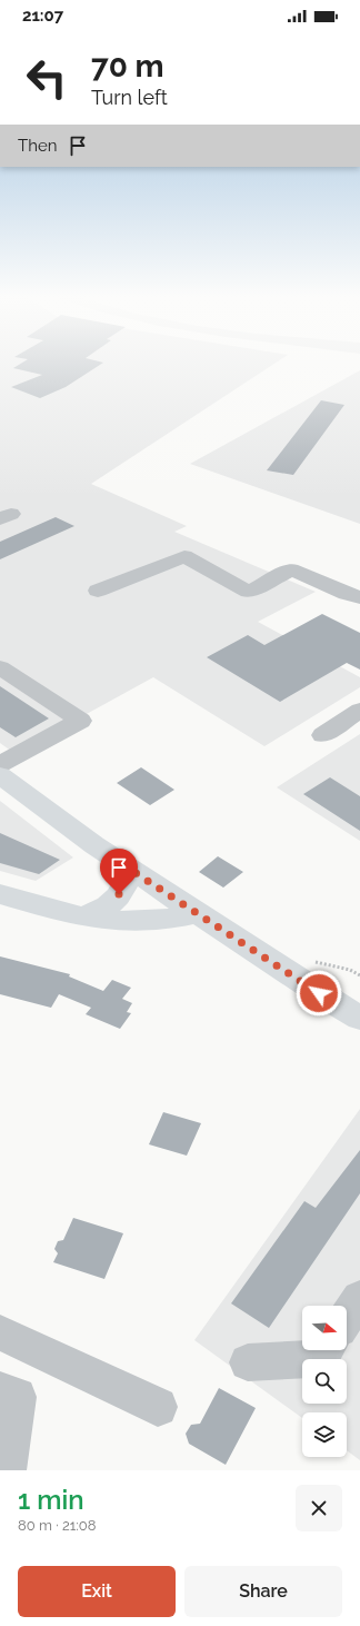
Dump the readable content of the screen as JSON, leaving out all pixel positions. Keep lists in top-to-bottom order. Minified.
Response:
{"north":"right","page":{"status":"21:07","turn":["70 m","Turn left"],"then":"Then","heading":["1 min","80 m · 21:08"],"buttons":["Exit","Share"]}}
